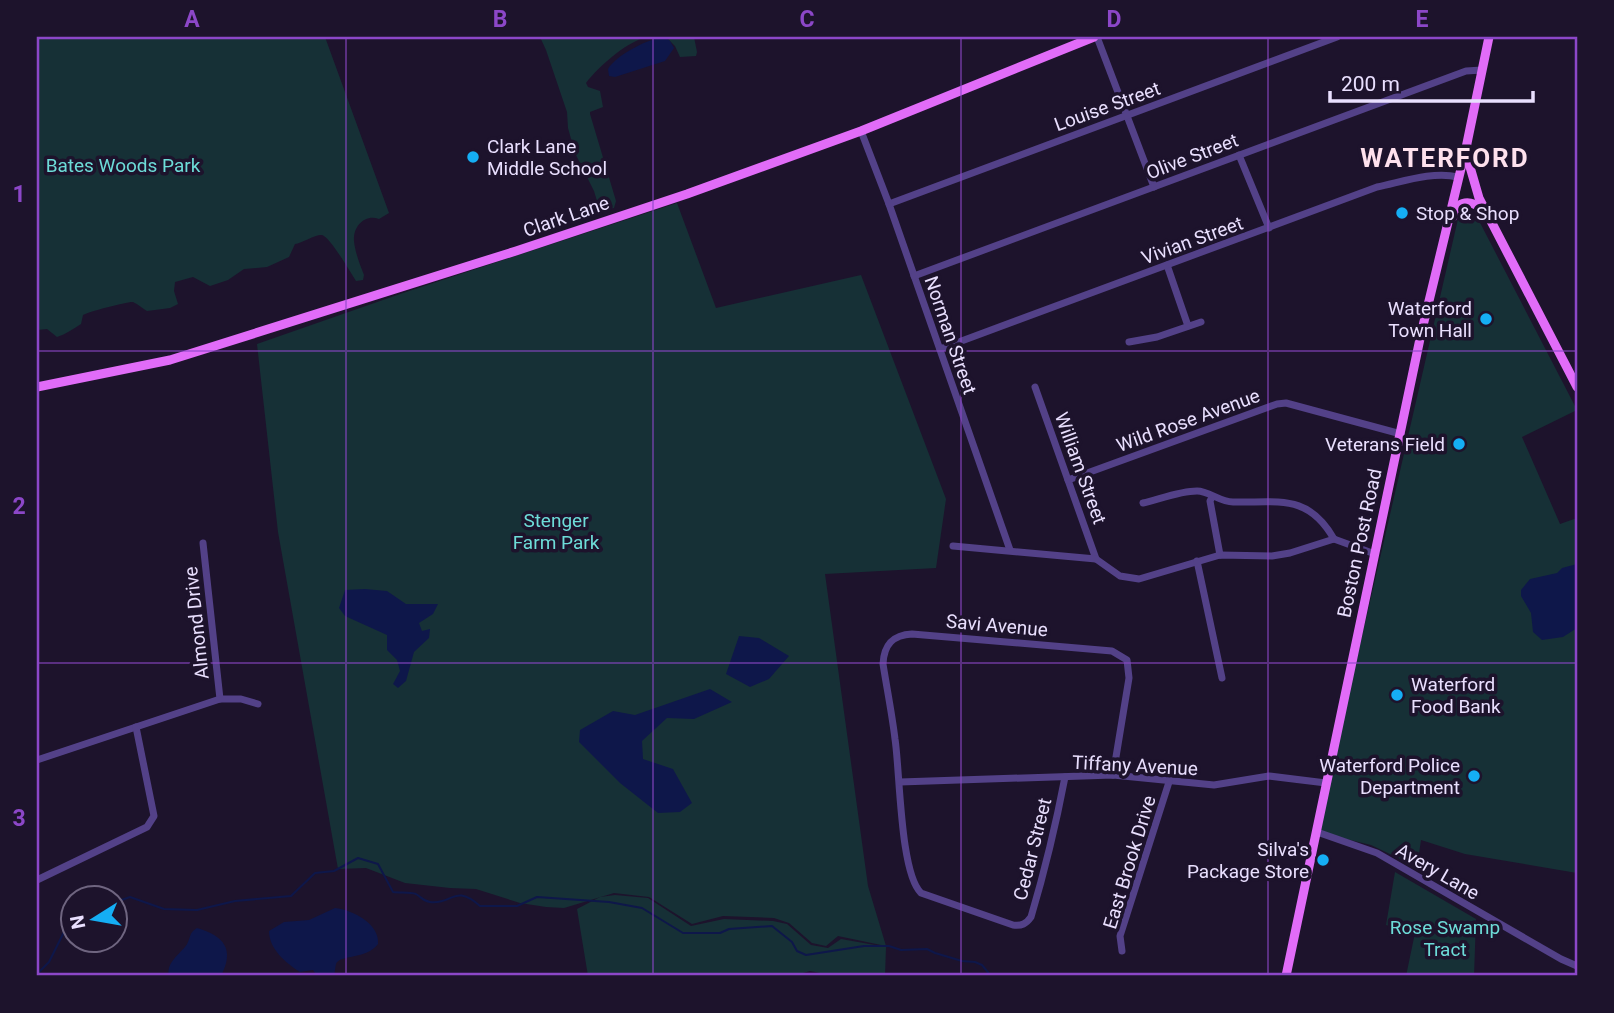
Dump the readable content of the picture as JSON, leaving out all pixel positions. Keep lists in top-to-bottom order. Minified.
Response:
{"streets":{"main road":["Clark Lane","Boston Post Road"],"street":["Louise Street","Olive Street","Vivian Street","Norman Street","Wild Rose Avenue","William Street","Almond Drive","Savi Avenue","Tiffany Avenue","Cedar Street","East Brook Drive","Avery Lane"]},"crossings":[["Louise Street","Norman Street"],["Olive Street","Norman Street"],["Olive Street","Boston Post Road"],["Clark Lane","Norman Street"],["Vivian Street","Norman Street"],["Vivian Street","Boston Post Road"],["Wild Rose Avenue","William Street"],["Wild Rose Avenue","Boston Post Road"],["Boston Post Road","Tiffany Avenue"],["Boston Post Road","Avery Lane"],["Savi Avenue","Tiffany Avenue"],["Savi Avenue","Cedar Street"],["Tiffany Avenue","Cedar Street"],["Tiffany Avenue","East Brook Drive"]],"districts":["WATERFORD"],"parks":["Bates Woods Park","Stenger Farm Park","Rose Swamp Tract"],"places":["Clark Lane Middle School","Stop & Shop","Waterford Town Hall","Veterans Field","Waterford Food Bank","Waterford Police Department","Silva's Package Store"],"scale_bar":"200 m","north":"left","grid":{"columns":["A","B","C","D","E"],"rows":["1","2","3"]}}
